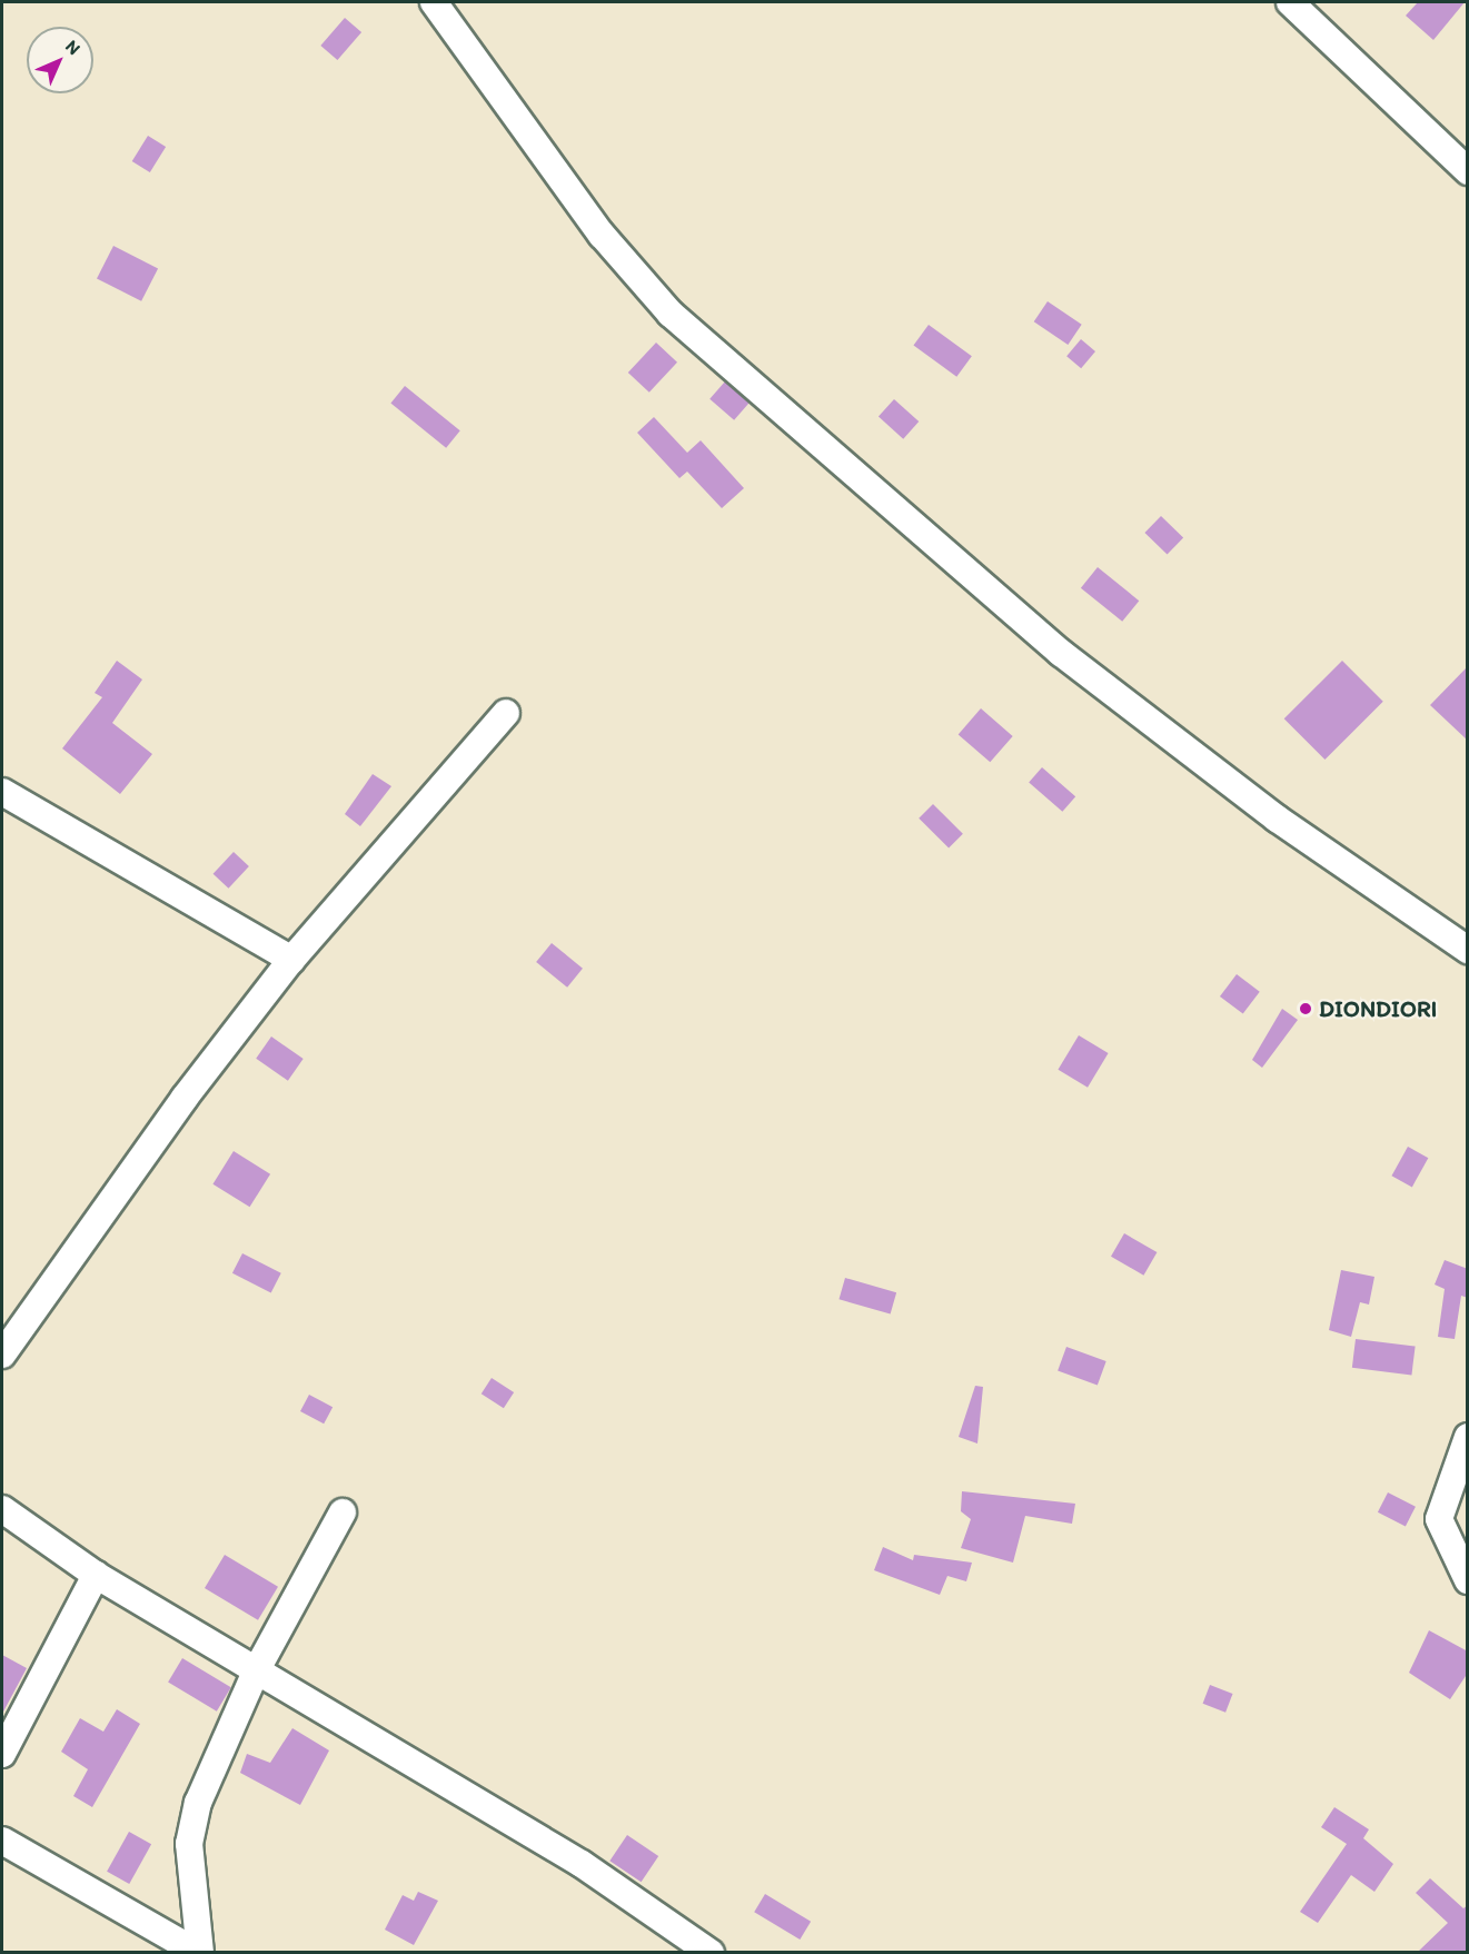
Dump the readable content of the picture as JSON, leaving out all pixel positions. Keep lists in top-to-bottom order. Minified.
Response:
{"places":["DIONDIORI"],"north":"top right"}
